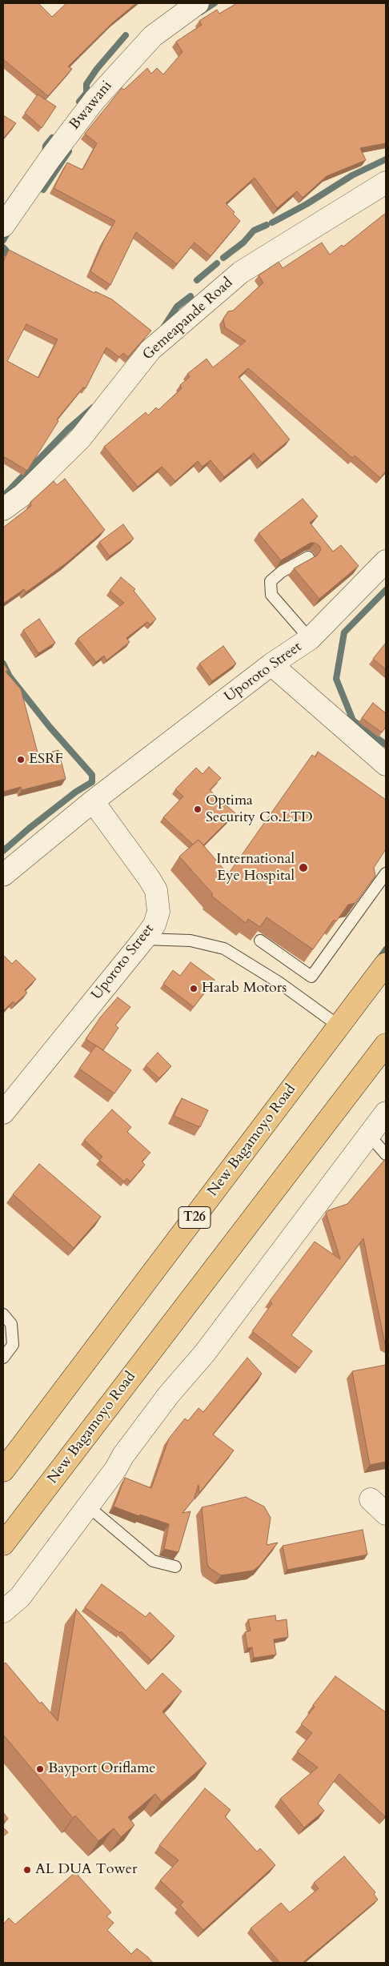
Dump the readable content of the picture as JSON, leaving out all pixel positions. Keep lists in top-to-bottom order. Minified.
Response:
{"streets":{"highway":["New Bagamoyo Road","T26"],"street":["Bwawani","Gemeapande Road","Uporoto Street"]},"places":["ESRF","Optima Security Co.LTD","International Eye Hospital","Harab Motors","Bayport Oriflame","AL DUA Tower"]}
